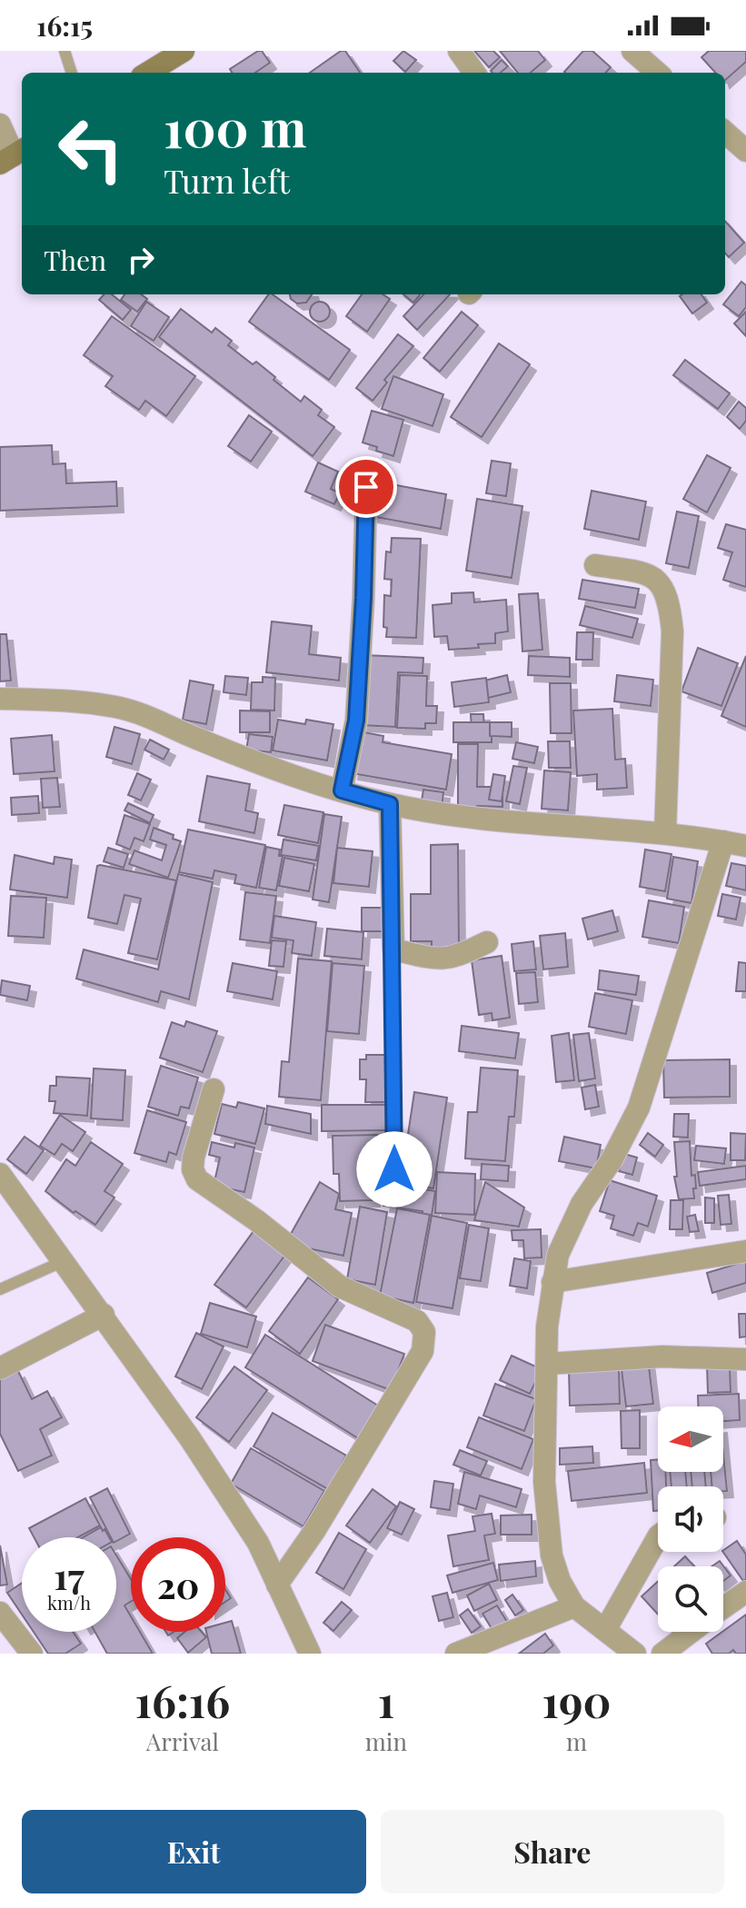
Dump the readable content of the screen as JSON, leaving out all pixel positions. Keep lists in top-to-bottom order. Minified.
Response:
{"north":"left","page":{"status":"16:15","turn":["100 m","Turn left"],"then":"Then","speed":"17 km/h","limit":"20","eta":["16:16","Arrival","1","min","190","m"],"buttons":["Exit","Share"]}}
